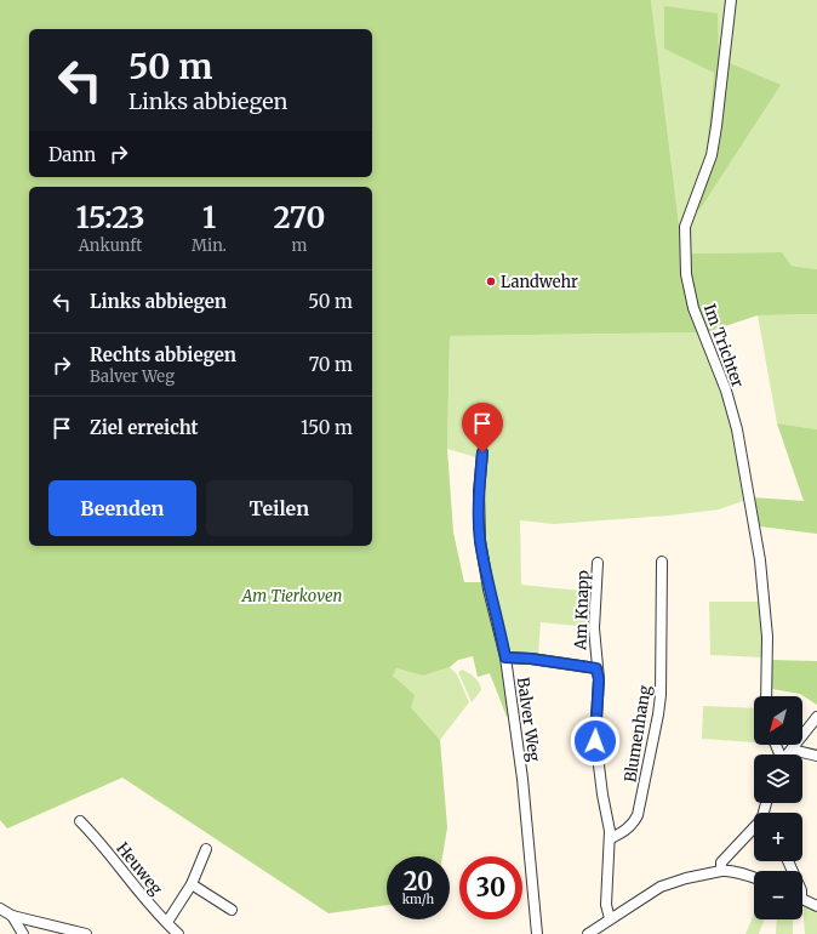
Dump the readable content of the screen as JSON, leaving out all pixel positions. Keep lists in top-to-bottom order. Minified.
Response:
{"streets":{"street":["Im Trichter","Am Knapp","Balver Weg","Blumenhang","Heuweg"]},"crossings":[["Am Knapp","Blumenhang"]],"parks":["Am Tierkoven"],"places":["Landwehr"],"north":"bottom left","page":{"turn":["50 m","Links abbiegen"],"then":"Dann","eta":["15:23","Ankunft","1","Min.","270","m"],"list":[{"name":"Links abbiegen","value":"50 m"},{"name":"Rechts abbiegen","note":"Balver Weg","value":"70 m"},{"name":"Ziel erreicht","value":"150 m"}],"buttons":["Beenden","Teilen"],"map_buttons":["+","−"],"speed":"20 km/h","limit":"30"}}
